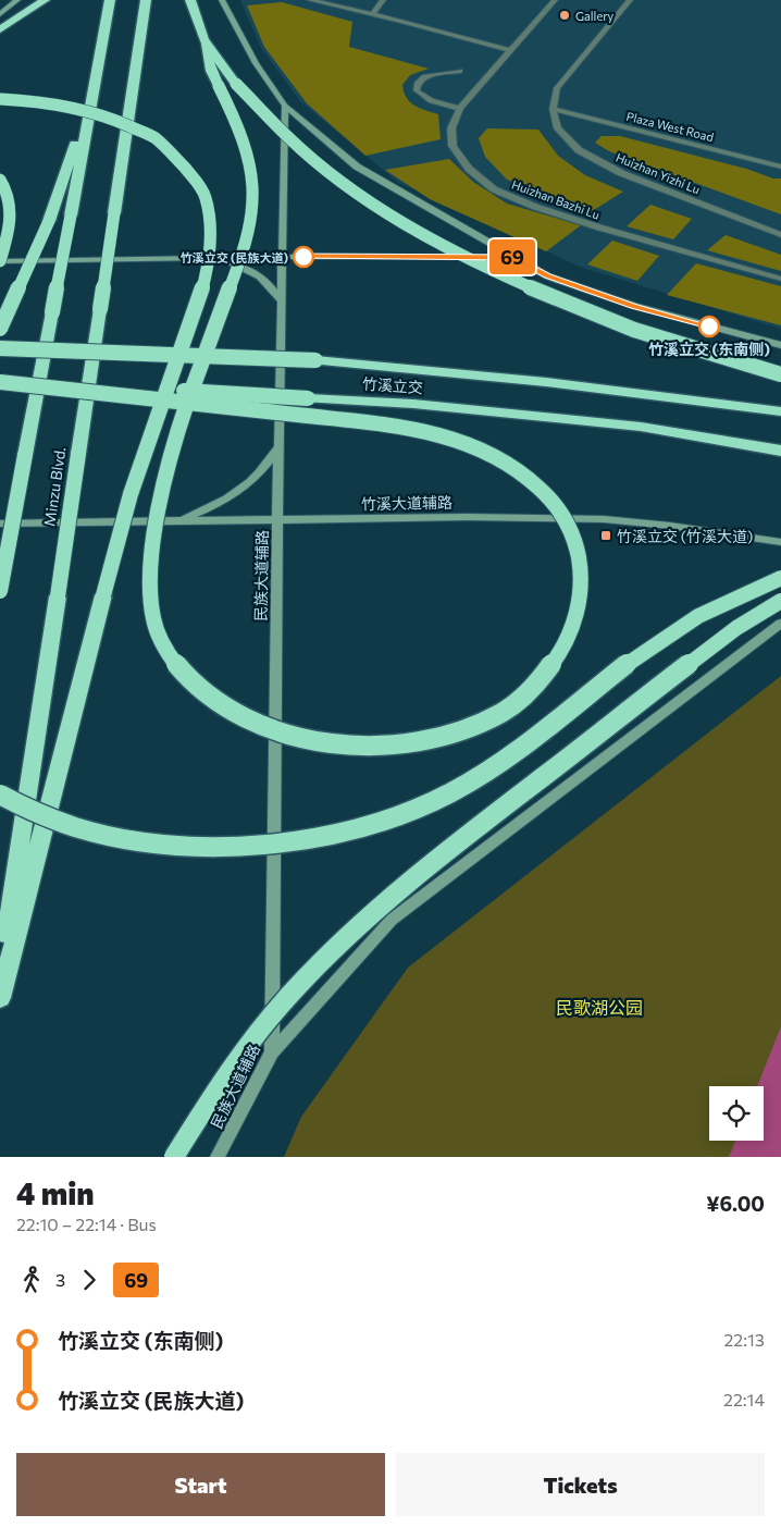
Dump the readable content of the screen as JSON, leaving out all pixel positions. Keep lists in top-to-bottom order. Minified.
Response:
{"streets":{"highway":["竹溪立交","Minzu Blvd."],"main road":["竹溪大道辅路","民族大道辅路"],"lane":["Plaza West Road","Huizhan Yizhi Lu","Huizhan Bazhi Lu"]},"crossings":[["Plaza West Road","Huizhan Yizhi Lu"],["竹溪大道辅路","民族大道辅路"]],"parks":["民歌湖公园"],"places":{"other":["Gallery","竹溪立交 (民族大道)","竹溪立交 (东南侧)"],"transit":["竹溪立交 (竹溪大道)"]},"lines":["bus line 69"],"page":{"on_map":"69","heading":["4 min","22:10 – 22:14 · Bus","¥6.00"],"legs":["3","69"],"list":[{"name":"竹溪立交 (东南侧)","value":"22:13"},{"name":"竹溪立交 (民族大道)","value":"22:14"}],"buttons":["Start","Tickets"]}}
